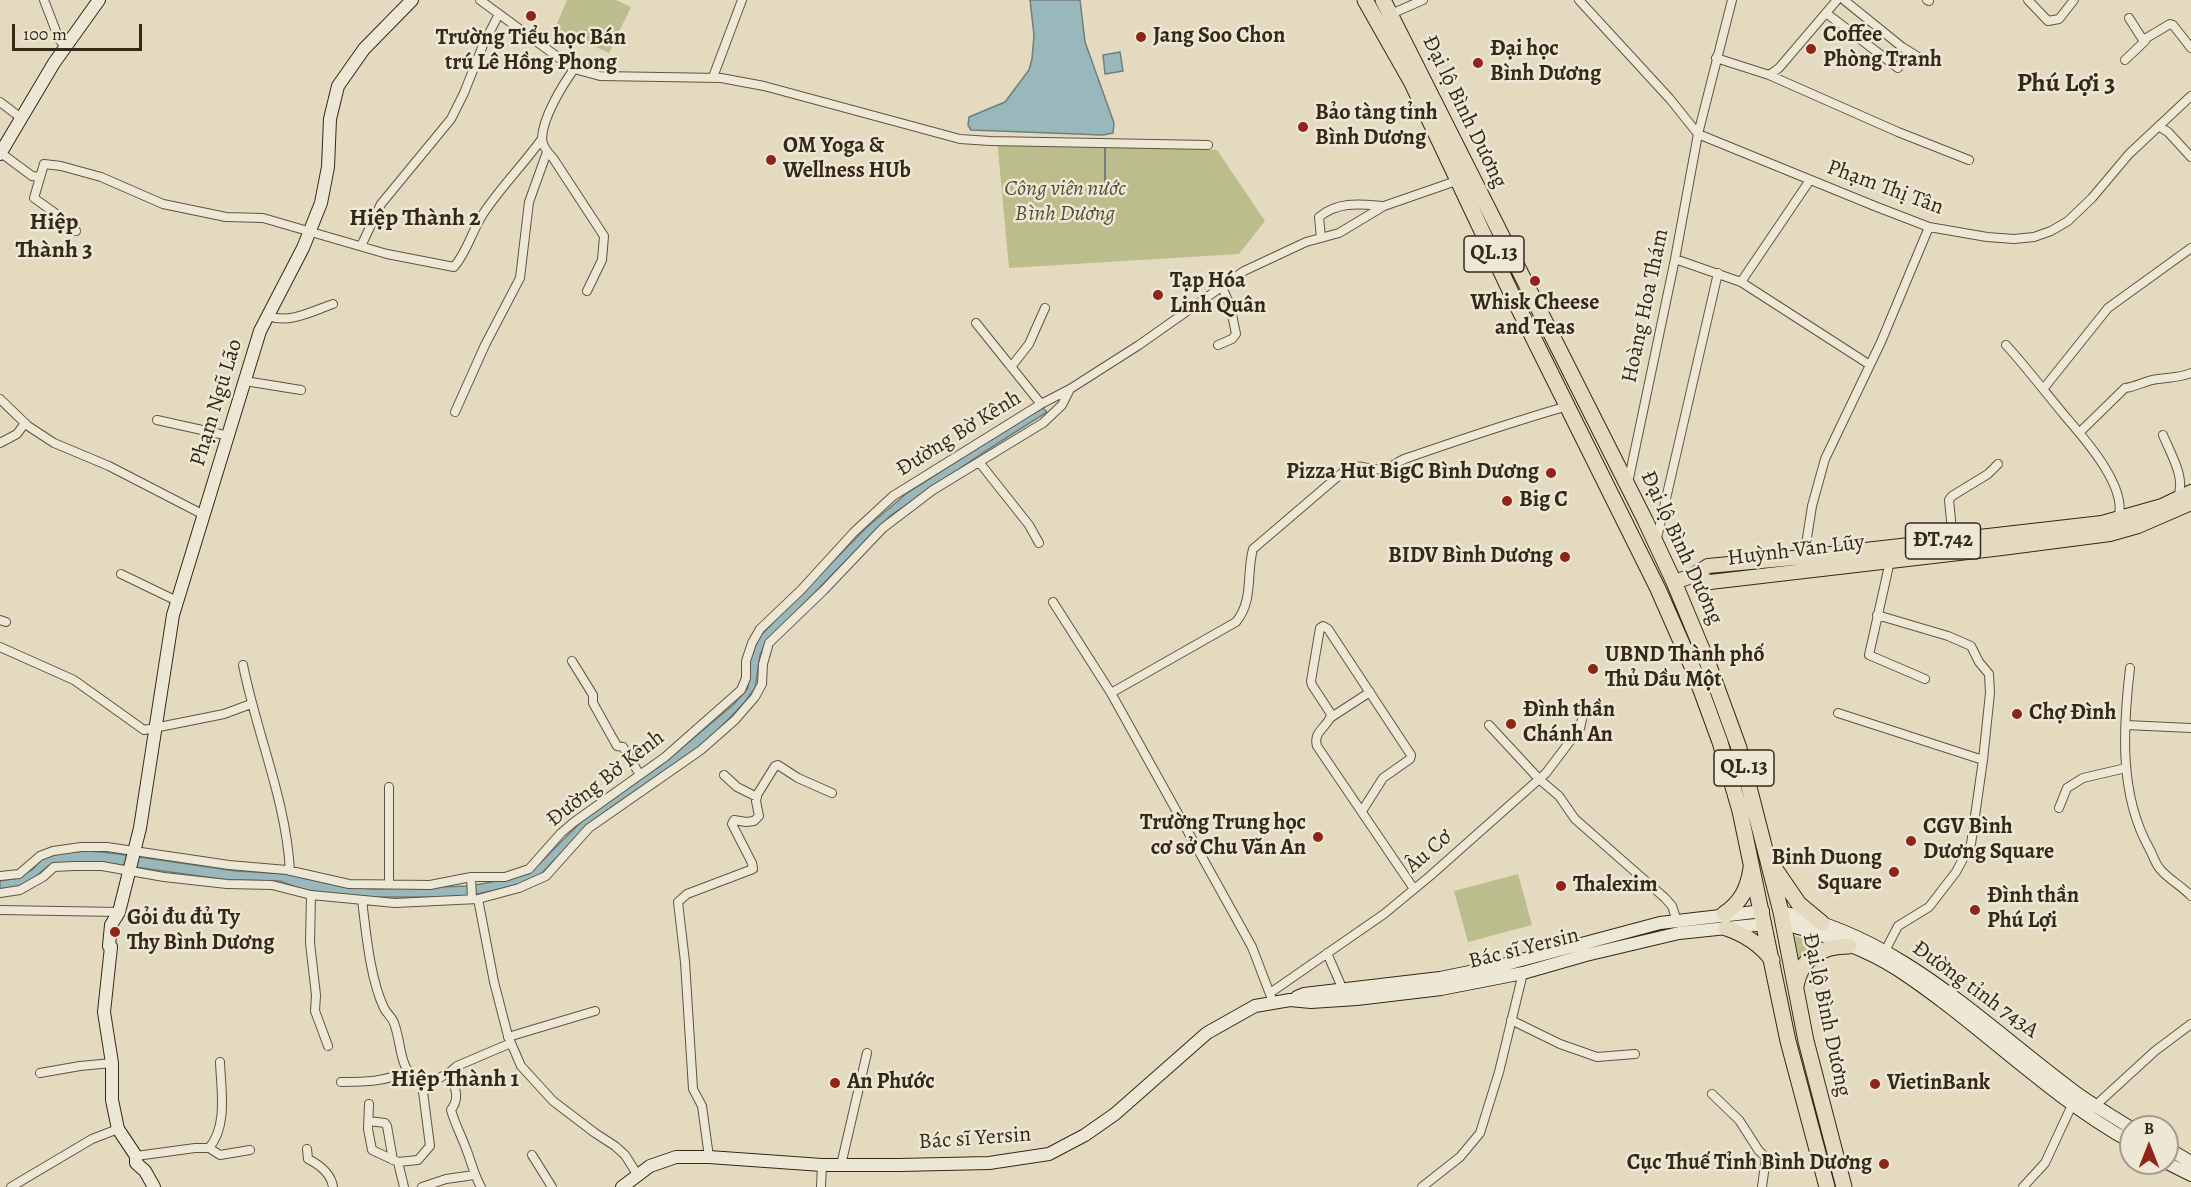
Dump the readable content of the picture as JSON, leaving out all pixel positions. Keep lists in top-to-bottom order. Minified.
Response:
{"streets":{"highway":["Đại lộ Bình Dương","QL.13"],"main road":["Phạm Ngũ Lão","ĐT.742","Huỳnh Văn Lũy","Bác sĩ Yersin","Đường tỉnh 743A"],"street":["Phạm Thị Tân","Hoàng Hoa Thám","Đường Bờ Kênh","Âu Cơ"]},"crossings":[["Đại lộ Bình Dương","Hoàng Hoa Thám"],["Đại lộ Bình Dương","ĐT.742"],["Đại lộ Bình Dương","Bác sĩ Yersin"],["Đại lộ Bình Dương","Đường tỉnh 743A"],["Phạm Thị Tân","Hoàng Hoa Thám"],["Phạm Ngũ Lão","Đường Bờ Kênh"],["ĐT.742","Huỳnh Văn Lũy"],["Âu Cơ","Bác sĩ Yersin"]],"districts":["Phú Lợi 3","Hiệp Thành 2","Hiệp Thành 3","Hiệp Thành 1"],"parks":["Công viên nước Bình Dương"],"places":["Trường Tiểu học Bán trú Lê Hồng Phong","Jang Soo Chon","Coffee Phòng Tranh","Đại học Bình Dương","Bảo tàng tỉnh Bình Dương","OM Yoga & Wellness HUb","Whisk Cheese and Teas","Tạp Hóa Linh Quân","Pizza Hut BigC Bình Dương","Big C","BIDV Bình Dương","UBND Thành phố Thủ Dầu Một","Chợ Đình","Đình thần Chánh An","Trường Trung học cơ sở Chu Văn An","CGV Bình Dương Square","Binh Duong Square","Thalexim","Đình thần Phú Lợi","Gỏi đu đủ Ty Thy Bình Dương","An Phước","VietinBank","Cục Thuế Tỉnh Bình Dương"],"scale_bar":"100 m","north":"top"}
